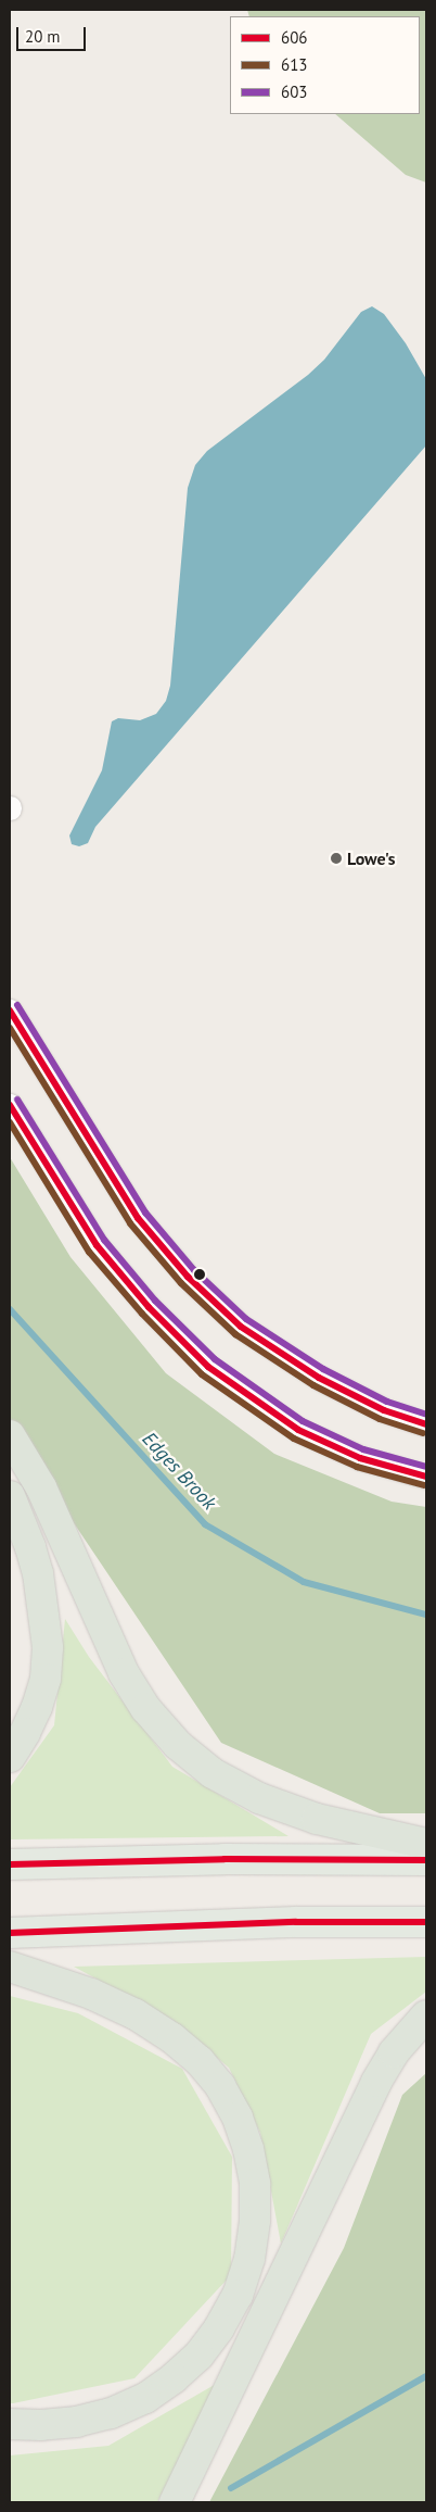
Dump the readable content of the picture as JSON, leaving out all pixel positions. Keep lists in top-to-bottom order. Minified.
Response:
{"water":["Edges Brook"],"places":["Lowe's"],"lines":["transit line 603","transit line 606","transit line 613"],"legend":["606","613","603"],"scale_bar":"20 m"}
